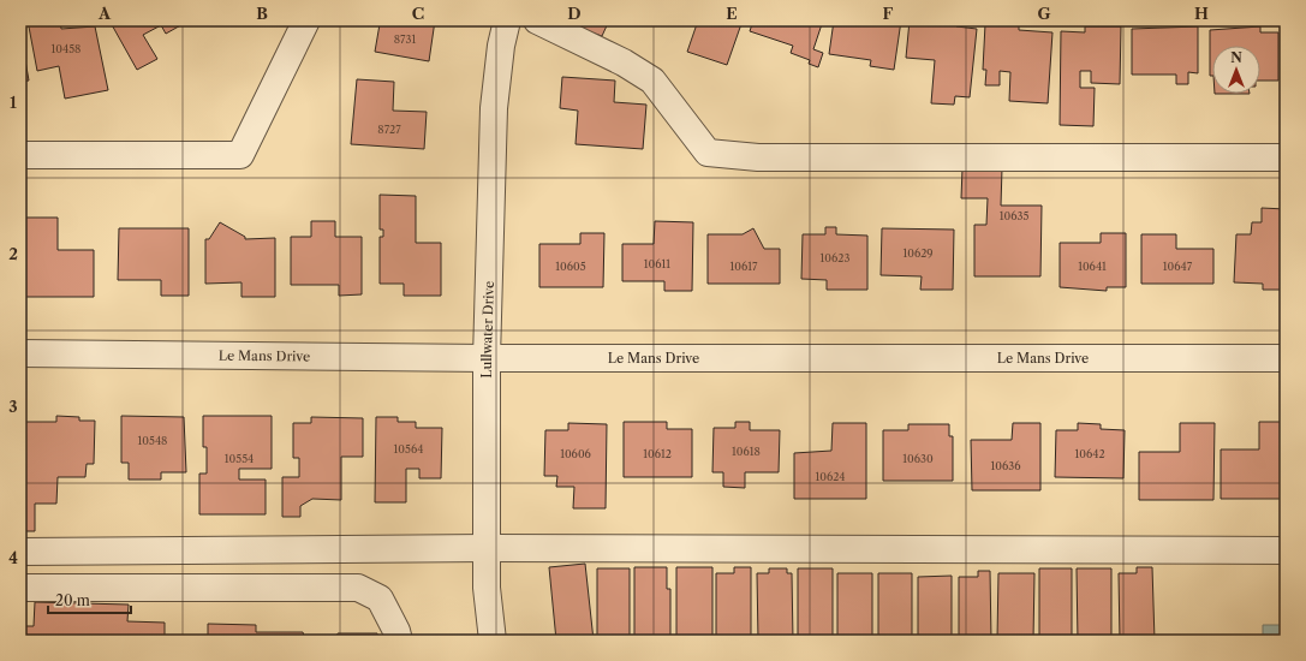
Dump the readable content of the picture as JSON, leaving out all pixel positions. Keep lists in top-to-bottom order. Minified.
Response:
{"streets":{"street":["Lullwater Drive","Le Mans Drive"]},"crossings":[["Lullwater Drive","Le Mans Drive"]],"house_numbers":["8731","10458","8727","10635","10629","10623","10611","10605","10617","10641","10647","10548","10564","10618","10606","10612","10642","10554","10630","10636","10624"],"scale_bar":"20 m","north":"top","grid":{"columns":["A","B","C","D","E","F","G","H"],"rows":["1","2","3","4"]}}
